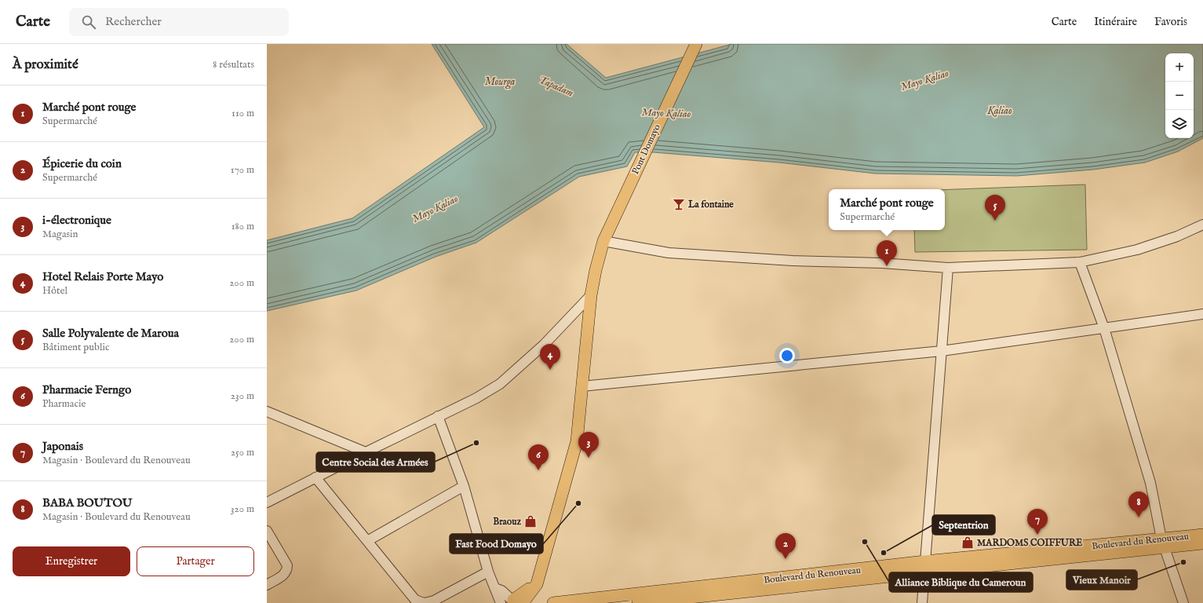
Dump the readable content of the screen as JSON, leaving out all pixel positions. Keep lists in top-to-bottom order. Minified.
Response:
{"streets":{"main road":["Pont Domayo","Boulevard du Renouveau"]},"water":["Mayo Kaliao","Mourga","Tapadam","Kaliao"],"places":{"bar":["La fontaine"],"other":["Centre Social des Armées","Fast Food Domayo","Alliance Biblique du Cameroun","Septentrion","Vieux Manoir"],"shop":["Braouz","MARDOMS COIFFURE"]},"page":{"header":"Carte","search":"Rechercher","nav":["Carte","Itinéraire","Favoris"],"heading":["À proximité","8 résultats"],"map_buttons":["+","−"],"list":[{"mark":"1","name":"Marché pont rouge","note":"Supermarché","value":"110 m"},{"mark":"2","name":"Épicerie du coin","note":"Supermarché","value":"170 m"},{"mark":"3","name":"i-électronique","note":"Magasin","value":"180 m"},{"mark":"4","name":"Hotel Relais Porte Mayo","note":"Hôtel","value":"200 m"},{"mark":"5","name":"Salle Polyvalente de Maroua","note":"Bâtiment public","value":"200 m"},{"mark":"6","name":"Pharmacie Ferngo","note":"Pharmacie","value":"230 m"},{"mark":"7","name":"Japonais","note":"Magasin · Boulevard du Renouveau","value":"250 m"},{"mark":"8","name":"BABA BOUTOU","note":"Magasin · Boulevard du Renouveau","value":"320 m"}],"popup":["Marché pont rouge","Supermarché"],"pins":["5","1","4","3","6","8","7","2"],"buttons":["Enregistrer","Partager"]}}
